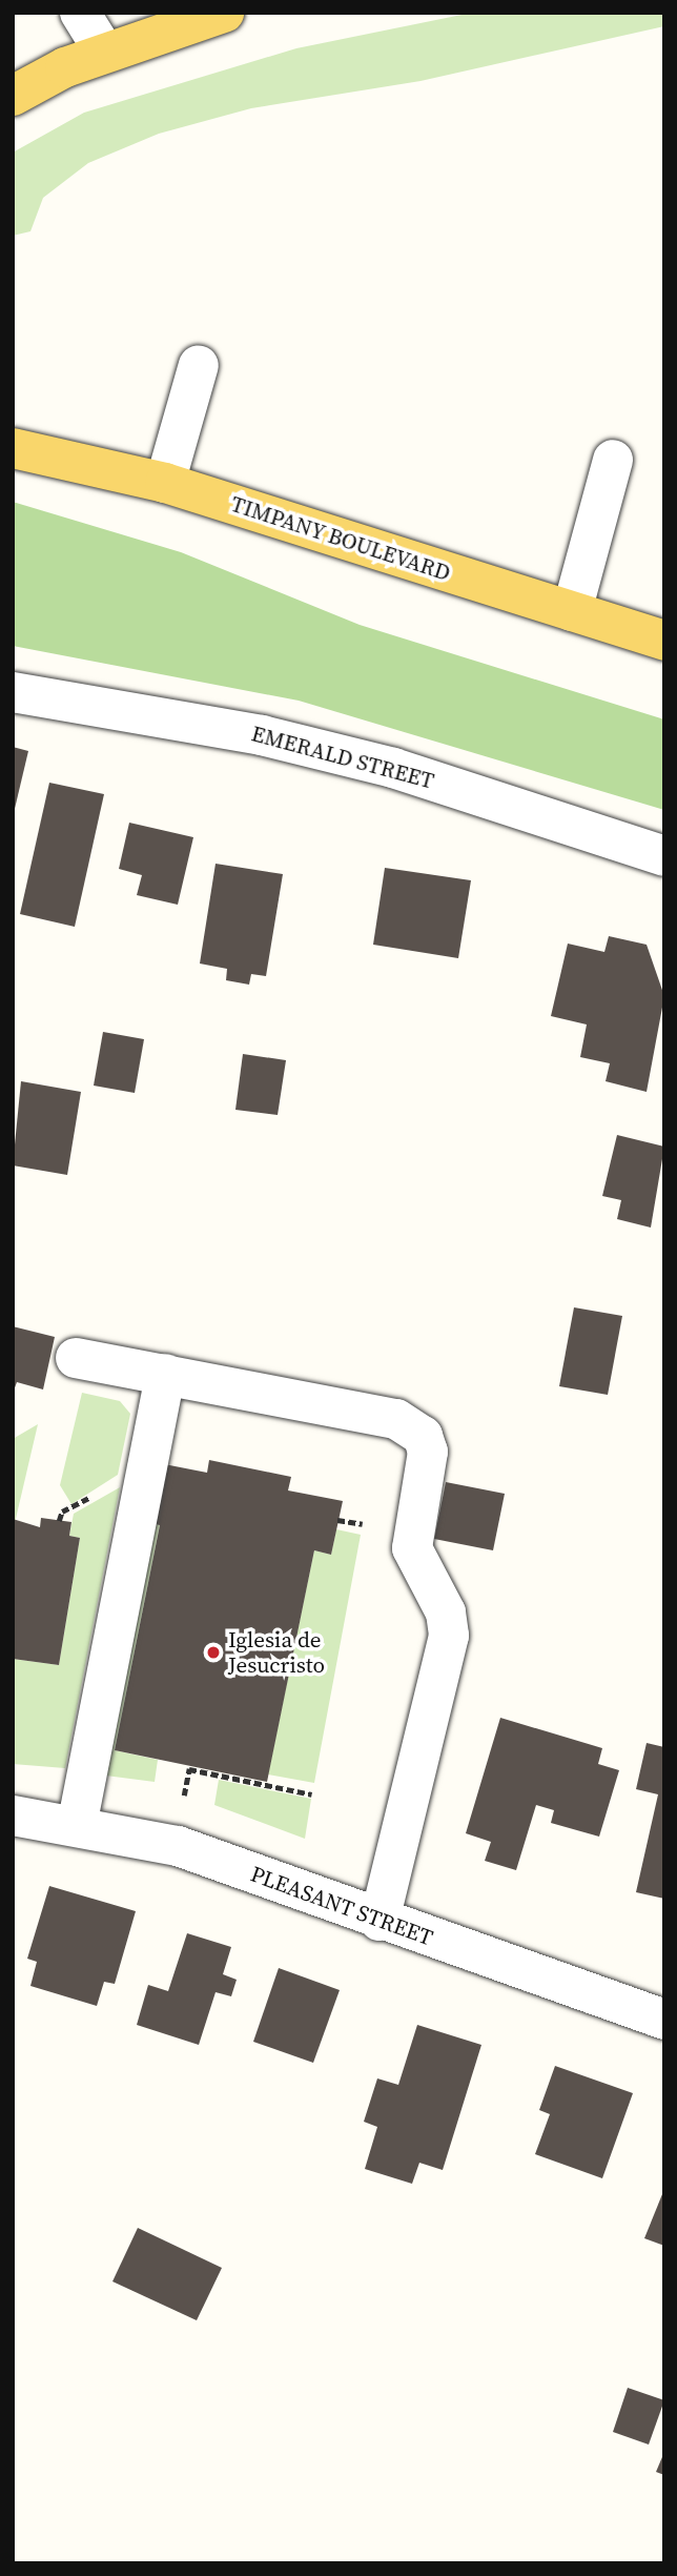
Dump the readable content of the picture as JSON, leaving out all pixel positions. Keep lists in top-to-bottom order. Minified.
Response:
{"streets":{"main road":["TIMPANY BOULEVARD"],"street":["EMERALD STREET","PLEASANT STREET"]},"places":["Iglesia de Jesucristo"]}
